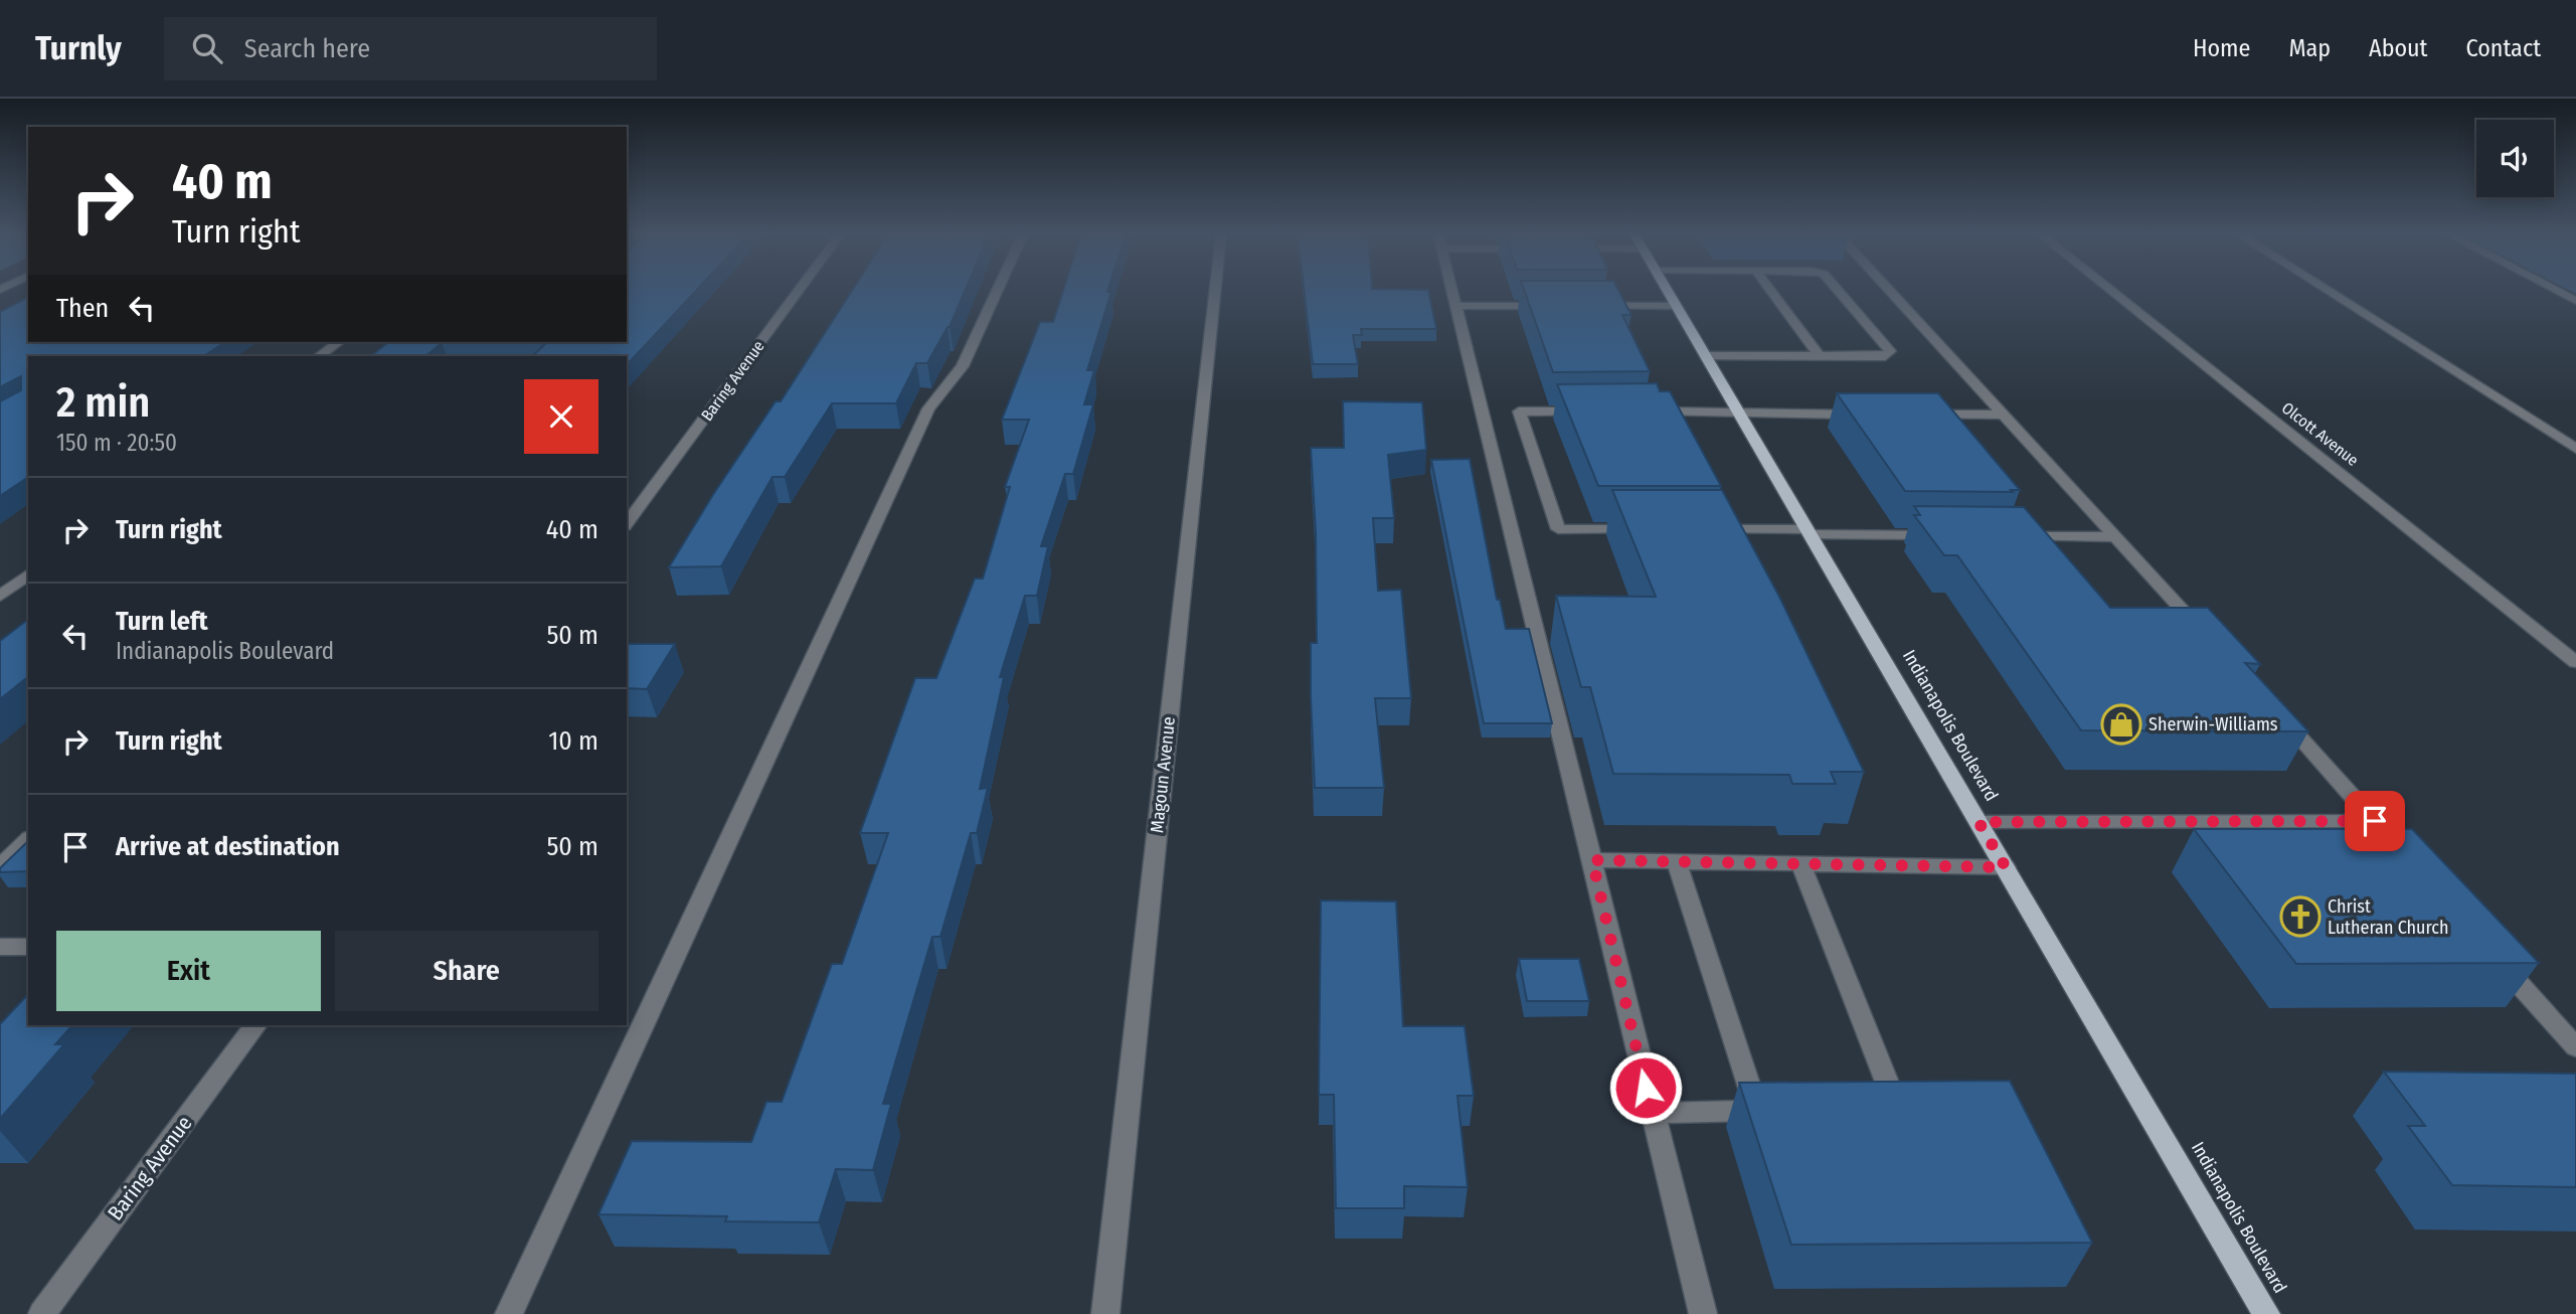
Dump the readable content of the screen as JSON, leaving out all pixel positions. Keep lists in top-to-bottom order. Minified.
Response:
{"streets":{"main road":["Indianapolis Boulevard"],"street":["Baring Avenue","Olcott Avenue","Magoun Avenue"]},"places":{"shop":["Sherwin-Williams"],"church":["Christ Lutheran Church"]},"page":{"header":"Turnly","search":"Search here","nav":["Home","Map","About","Contact"],"turn":["40 m","Turn right"],"then":"Then","heading":["2 min","150 m · 20:50"],"list":[{"name":"Turn right","value":"40 m"},{"name":"Turn left","note":"Indianapolis Boulevard","value":"50 m"},{"name":"Turn right","value":"10 m"},{"name":"Arrive at destination","value":"50 m"}],"buttons":["Exit","Share"]}}
